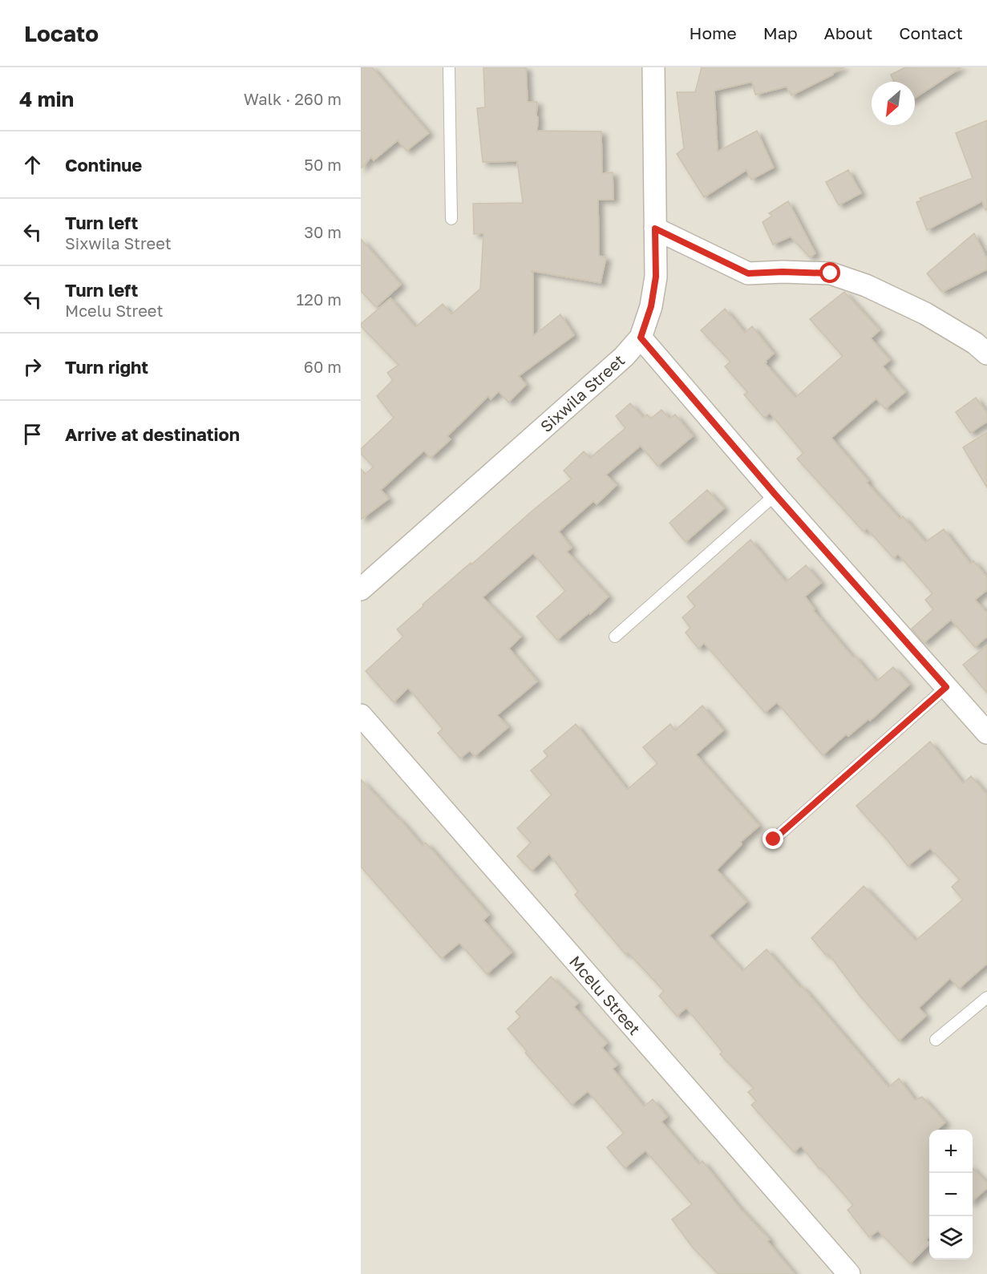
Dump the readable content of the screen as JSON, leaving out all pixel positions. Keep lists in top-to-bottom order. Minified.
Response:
{"streets":{"street":["Sixwila Street","Mcelu Street"]},"north":"bottom left","page":{"header":"Locato","nav":["Home","Map","About","Contact"],"heading":["4 min","Walk · 260 m"],"list":[["Continue","50 m"],["Turn left","Sixwila Street","30 m"],["Turn left","Mcelu Street","120 m"],["Turn right","60 m"],"Arrive at destination"],"map_buttons":["+","−"]}}
